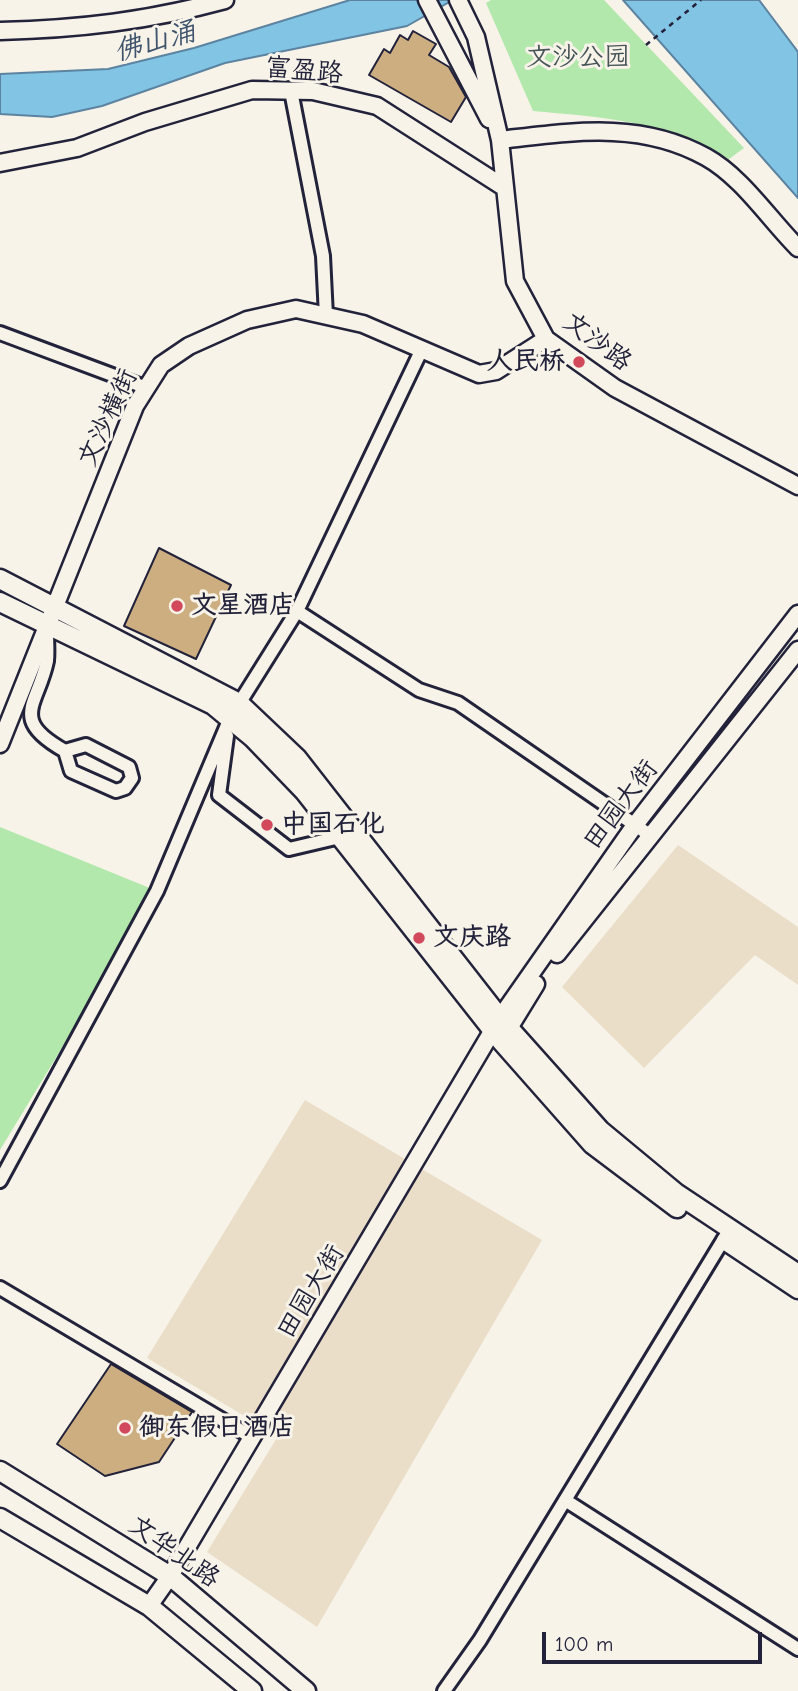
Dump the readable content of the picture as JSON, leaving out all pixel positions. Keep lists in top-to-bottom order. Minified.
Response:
{"streets":{"main road":["文华北路"],"street":["富盈路","文沙路","文沙横街","田园大街"]},"crossings":[["富盈路","文沙路"],["文沙路","文沙横街"],["田园大街","文华北路"]],"water":["佛山涌"],"parks":["文沙公园"],"places":["人民桥","文星酒店","中国石化","文庆路","御东假日酒店"],"scale_bar":"100 m"}
